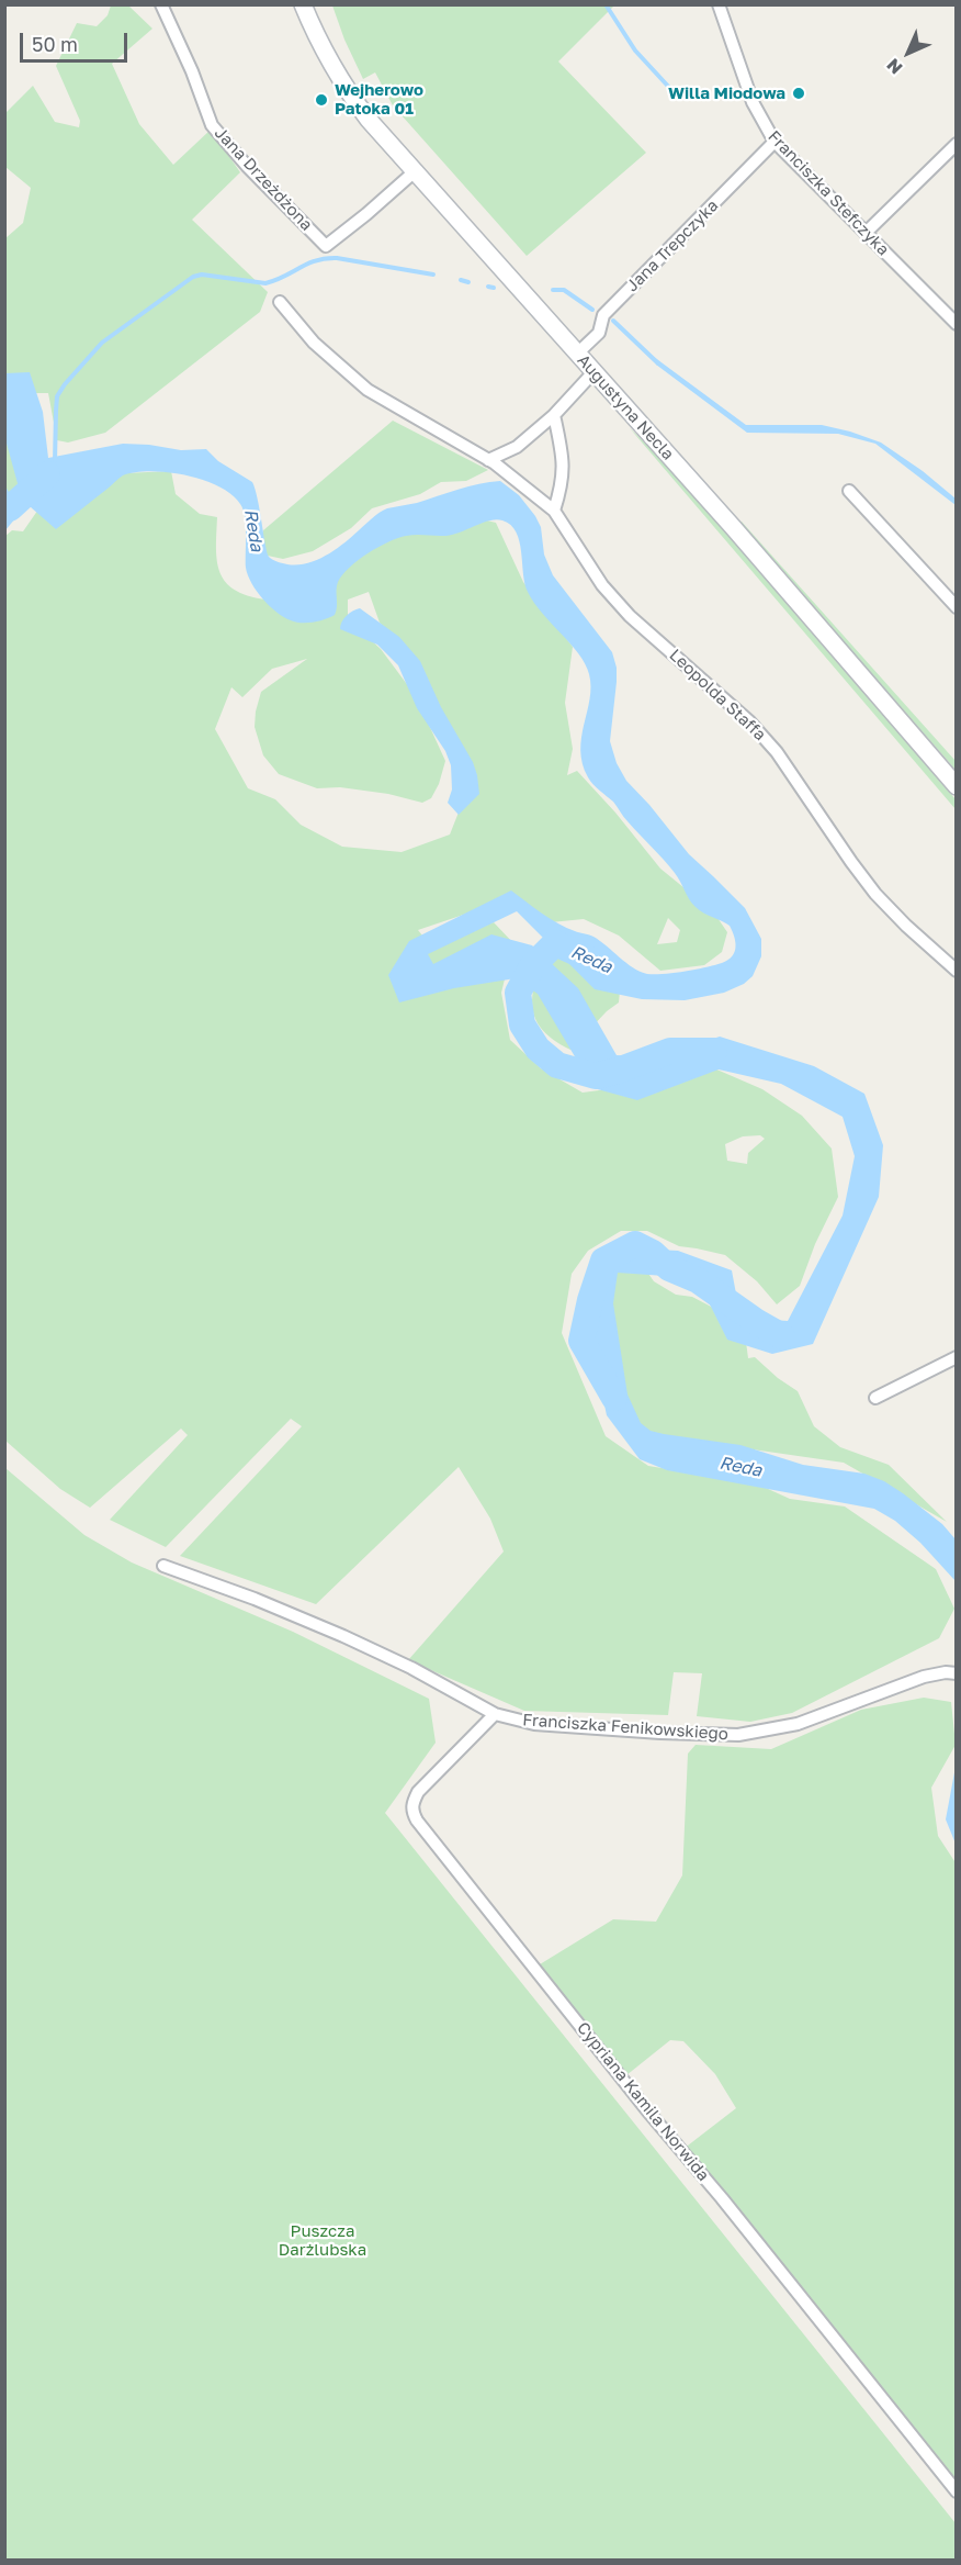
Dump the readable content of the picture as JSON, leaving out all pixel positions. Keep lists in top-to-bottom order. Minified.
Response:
{"streets":{"main road":["Augustyna Necla"],"street":["Jana Drzeżdżona","Franciszka Stefczyka","Jana Trepczyka","Leopolda Staffa","Franciszka Fenikowskiego","Cypriana Kamila Norwida"]},"crossings":[["Jana Drzeżdżona","Augustyna Necla"],["Franciszka Stefczyka","Jana Trepczyka"],["Jana Trepczyka","Augustyna Necla"],["Franciszka Fenikowskiego","Cypriana Kamila Norwida"]],"water":["Reda"],"parks":["Puszcza Darżlubska"],"places":["Willa Miodowa","Wejherowo Patoka 01"],"scale_bar":"50 m","north":"bottom left"}
